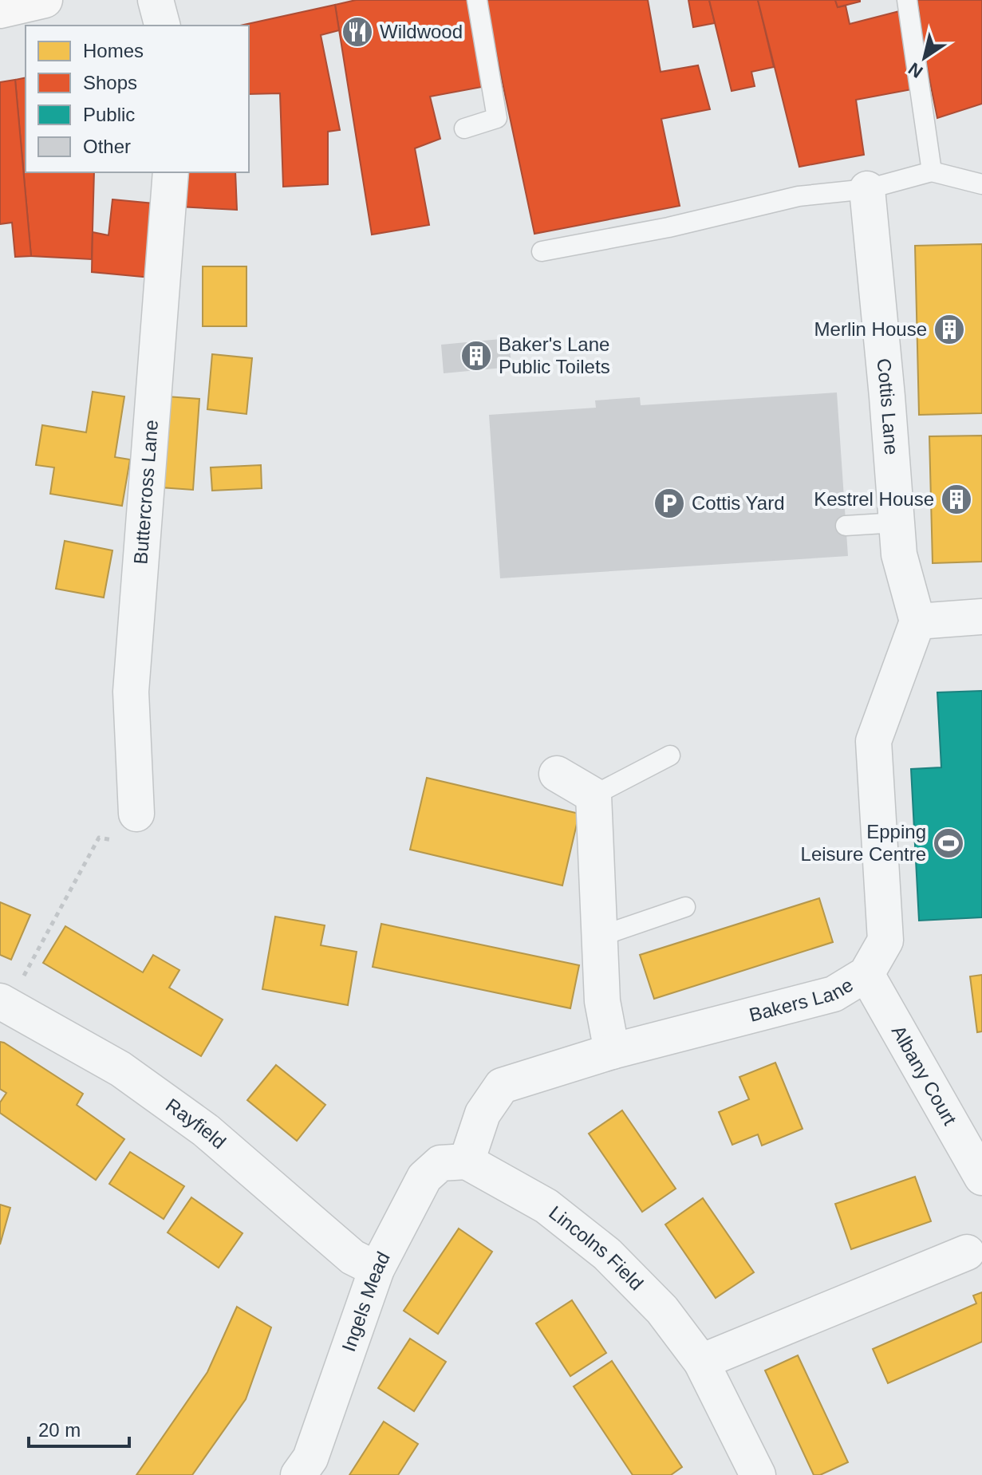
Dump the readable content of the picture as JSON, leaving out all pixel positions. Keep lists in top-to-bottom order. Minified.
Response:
{"streets":{"street":["Cottis Lane","Buttercross Lane","Bakers Lane","Albany Court","Rayfield","Lincolns Field","Ingels Mead"]},"crossings":[["Cottis Lane","Bakers Lane"],["Bakers Lane","Albany Court"],["Bakers Lane","Lincolns Field"],["Bakers Lane","Ingels Mead"],["Rayfield","Ingels Mead"],["Lincolns Field","Ingels Mead"]],"places":{"restaurant":["Wildwood"],"building":["Merlin House","Baker's Lane Public Toilets","Kestrel House"],"parking":["Cottis Yard"],"sports":["Epping Leisure Centre"]},"legend":["Homes","Shops","Public","Other"],"scale_bar":"20 m","north":"bottom left"}
